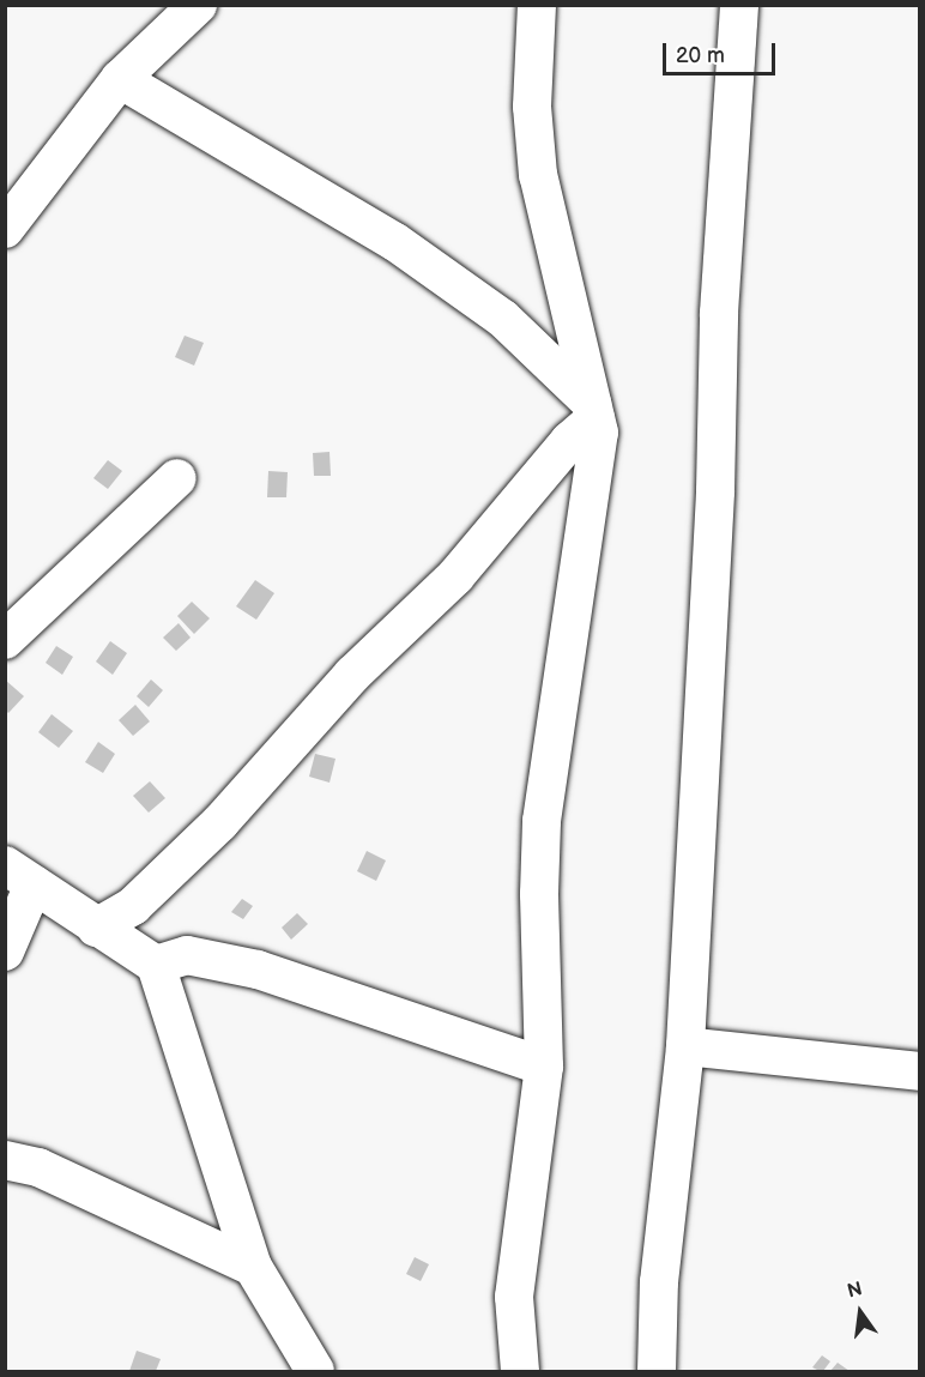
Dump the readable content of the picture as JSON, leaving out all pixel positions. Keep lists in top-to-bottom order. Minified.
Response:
{"scale_bar":"20 m","north":"top"}
